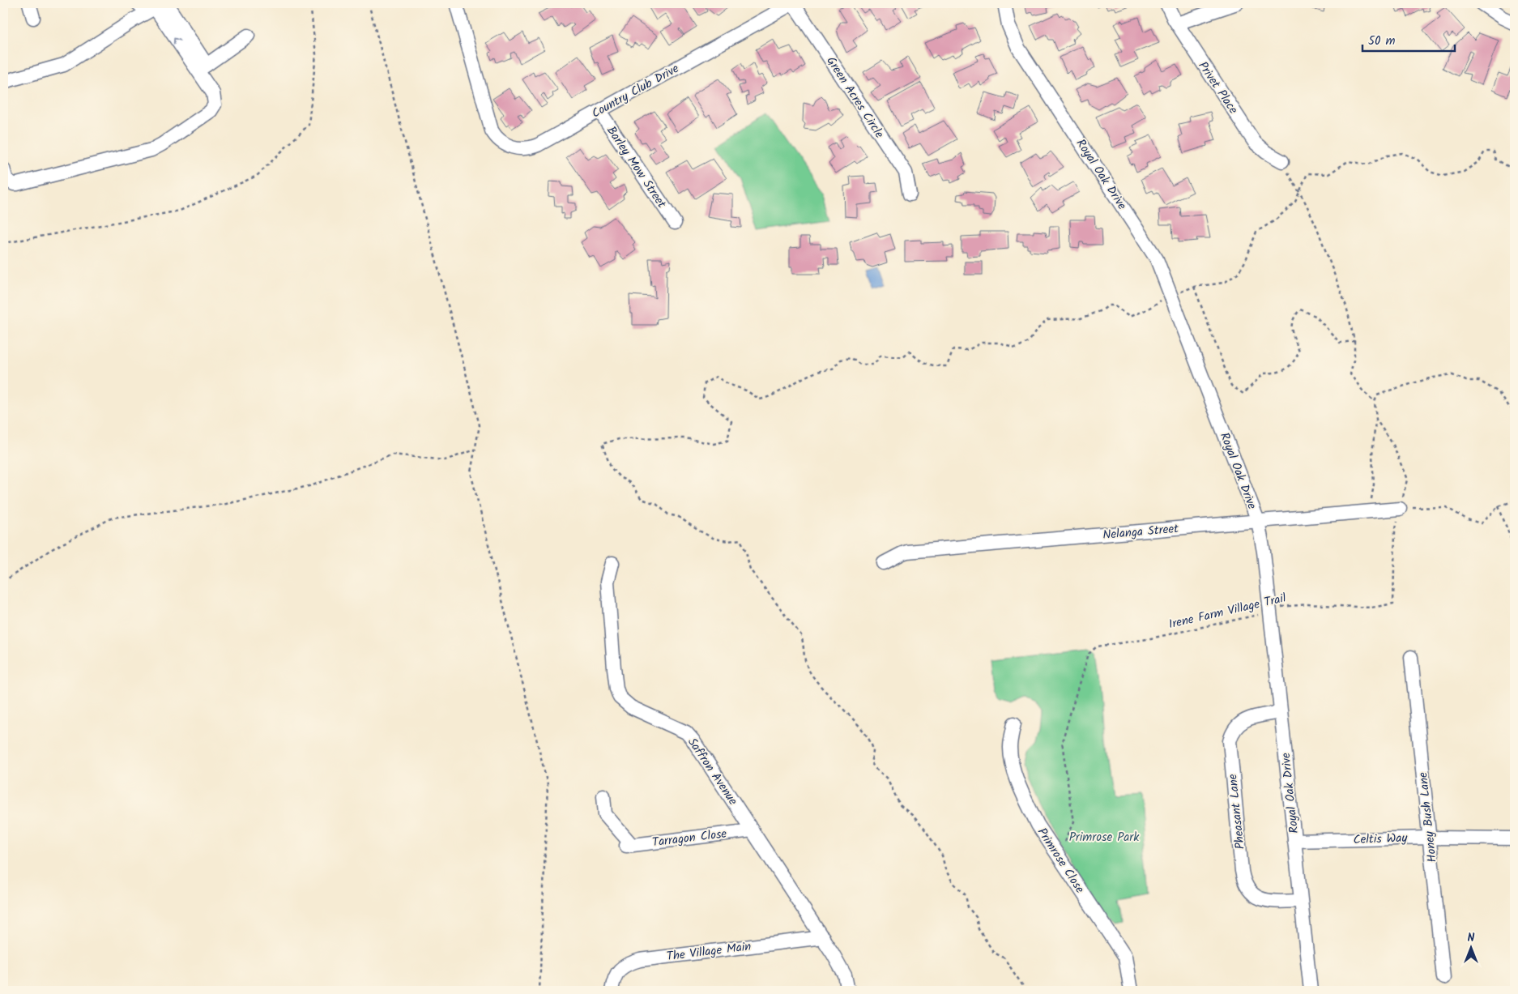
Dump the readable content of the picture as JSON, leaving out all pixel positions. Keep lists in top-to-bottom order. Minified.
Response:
{"streets":{"street":["Privet Place","Country Club Drive","Green Acres Circle","Barley Mow Street","Royal Oak Drive","Nelanga Street","Saffron Avenue","Pheasant Lane","Honey Bush Lane","Tarragon Close","Celtis Way","Primrose Close","The Village Main"],"path":["Irene Farm Village Trail"]},"crossings":[["Country Club Drive","Green Acres Circle"],["Country Club Drive","Barley Mow Street"],["Royal Oak Drive","Nelanga Street"],["Royal Oak Drive","Irene Farm Village Trail"],["Royal Oak Drive","Pheasant Lane"],["Royal Oak Drive","Celtis Way"],["Nelanga Street","Irene Farm Village Trail"],["Saffron Avenue","Tarragon Close"],["Saffron Avenue","The Village Main"],["Honey Bush Lane","Celtis Way"]],"parks":["Primrose Park"],"scale_bar":"50 m","north":"top"}
